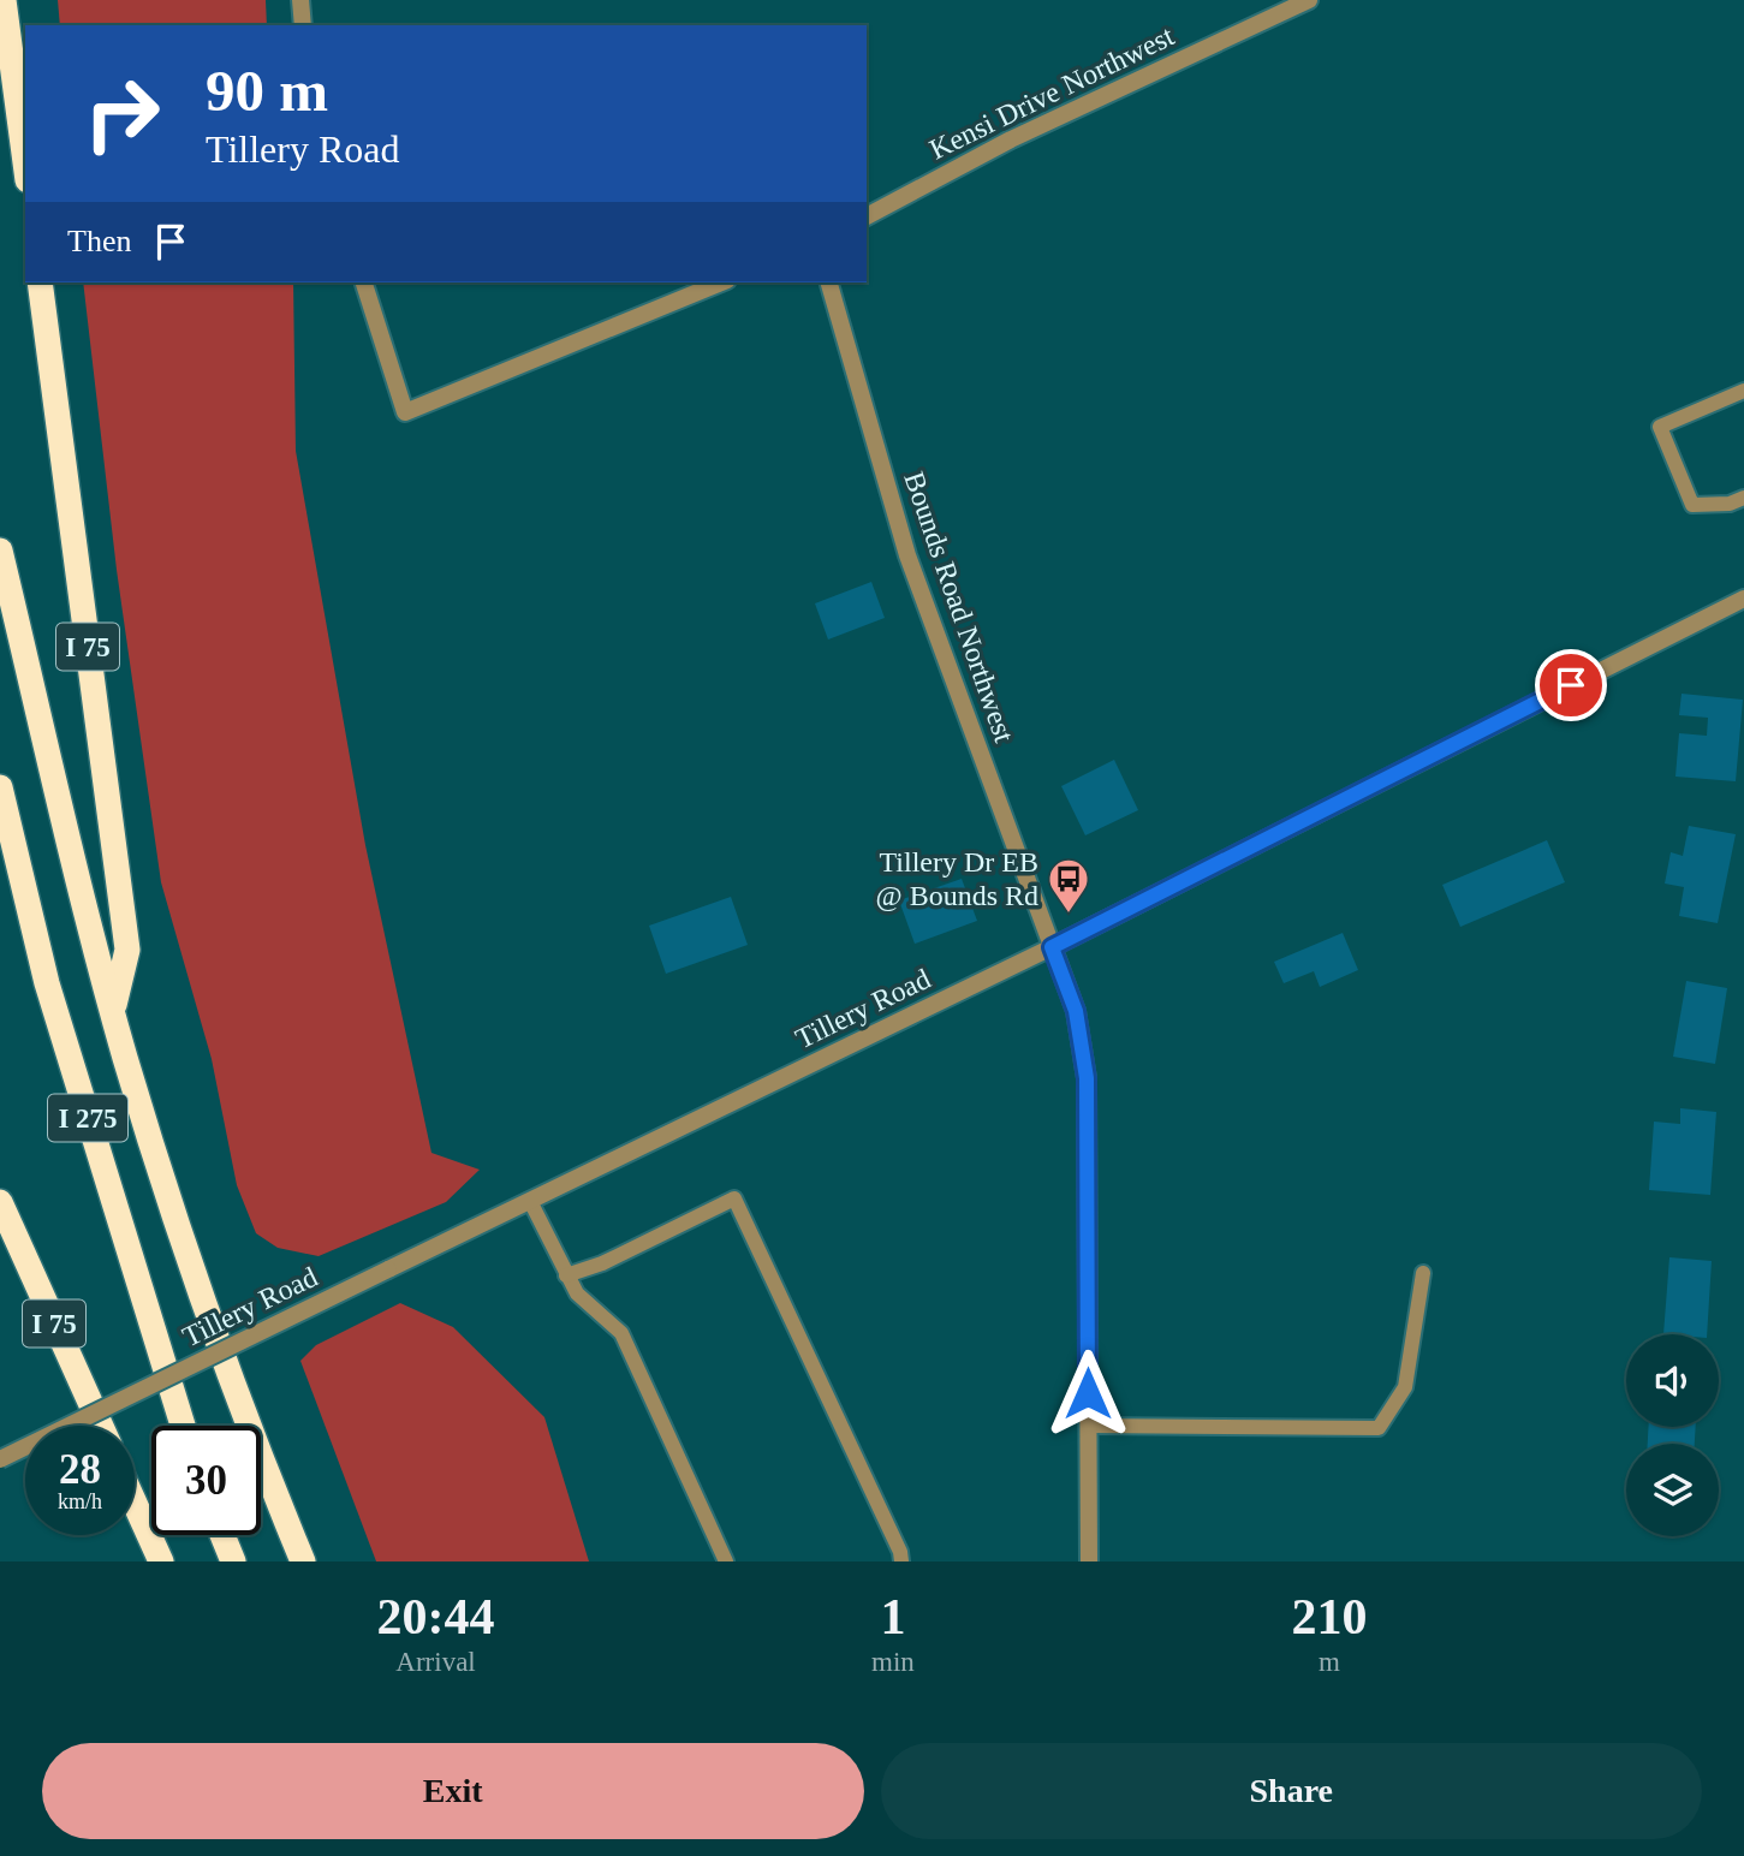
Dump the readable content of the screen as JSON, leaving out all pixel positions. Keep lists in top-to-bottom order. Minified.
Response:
{"streets":{"highway":["I 75","I 275"],"street":["Kensi Drive Northwest","Bounds Road Northwest","Tillery Road"]},"crossings":[["Bounds Road Northwest","Tillery Road"]],"places":{"bus stop":["Tillery Dr EB @ Bounds Rd"]},"page":{"turn":["90 m","Tillery Road"],"then":"Then","speed":"28 km/h","limit":"30","eta":["20:44","Arrival","1","min","210","m"],"buttons":["Exit","Share"]}}
